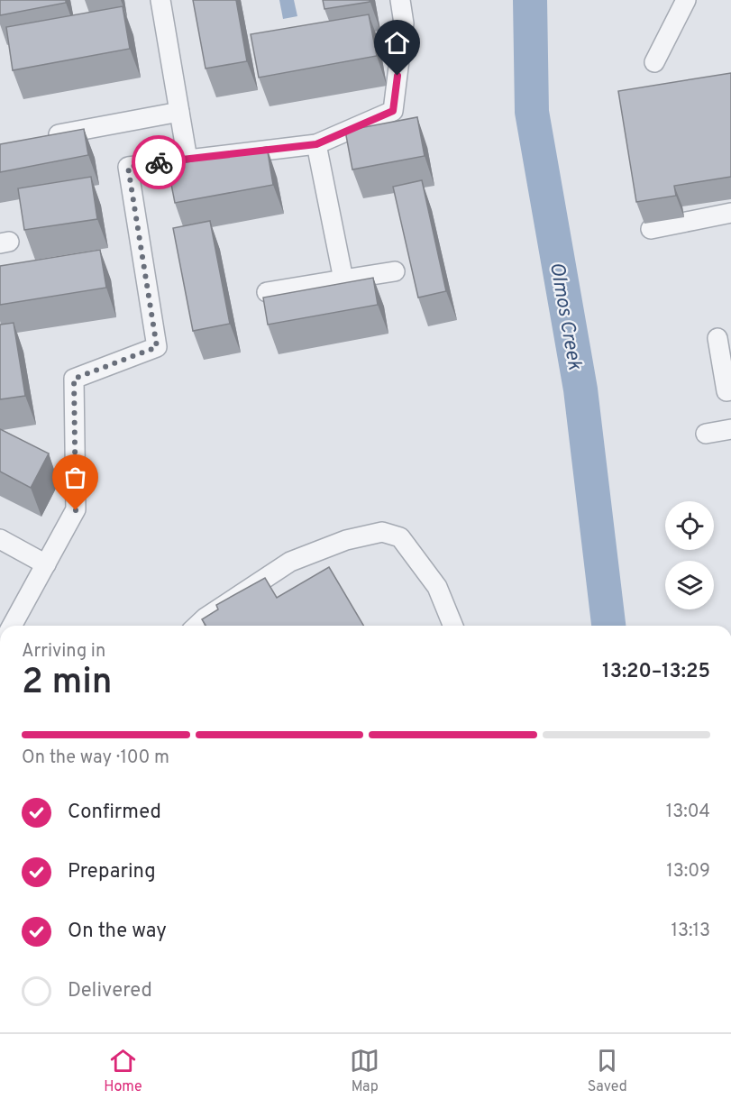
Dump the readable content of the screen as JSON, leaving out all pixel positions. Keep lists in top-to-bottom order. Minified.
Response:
{"water":["Olmos Creek"],"page":{"heading":["2 min","Arriving in","13:20–13:25"],"bar":"On the way · 100 m","list":[["Confirmed","13:04"],["Preparing","13:09"],["On the way","13:13"],"Delivered"],"tabs":["Home","Map","Saved"]}}
